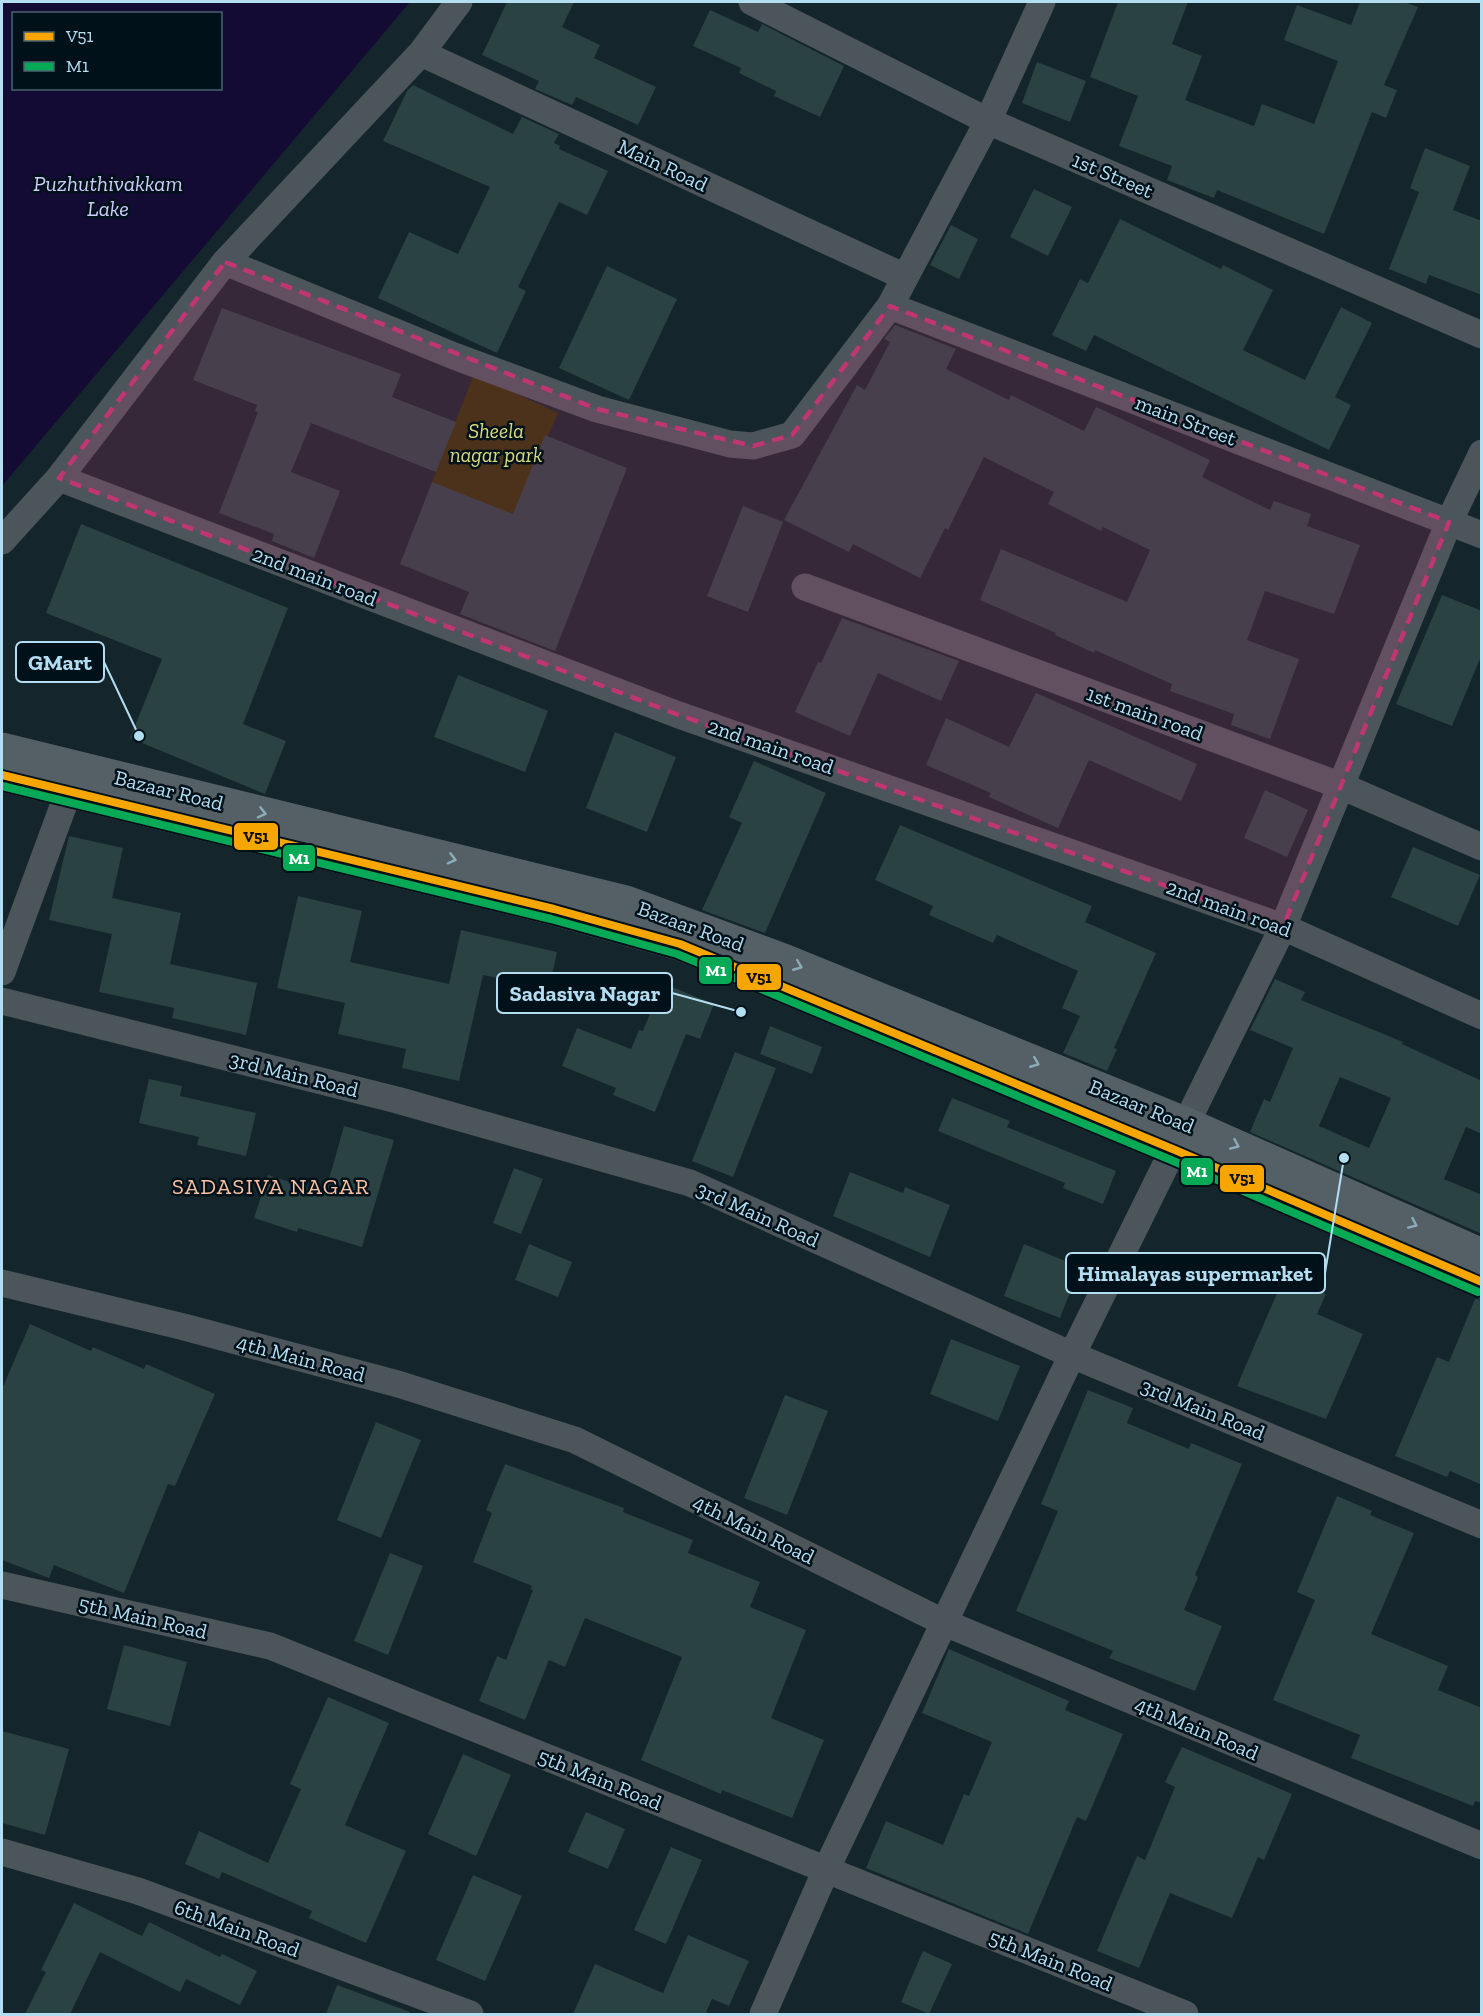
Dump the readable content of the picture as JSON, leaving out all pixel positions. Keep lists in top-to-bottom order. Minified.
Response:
{"streets":{"main road":["Bazaar Road"],"street":["Main Road","1st Street","main Street","2nd main road","1st main road","3rd Main Road","4th Main Road","5th Main Road","6th Main Road"]},"districts":["SADASIVA NAGAR"],"water":["Puzhuthivakkam Lake"],"parks":["Sheela nagar park"],"places":["GMart","Sadasiva Nagar","Himalayas supermarket"],"lines":["transit line V51","transit line M1"],"legend":["V51","M1"]}
